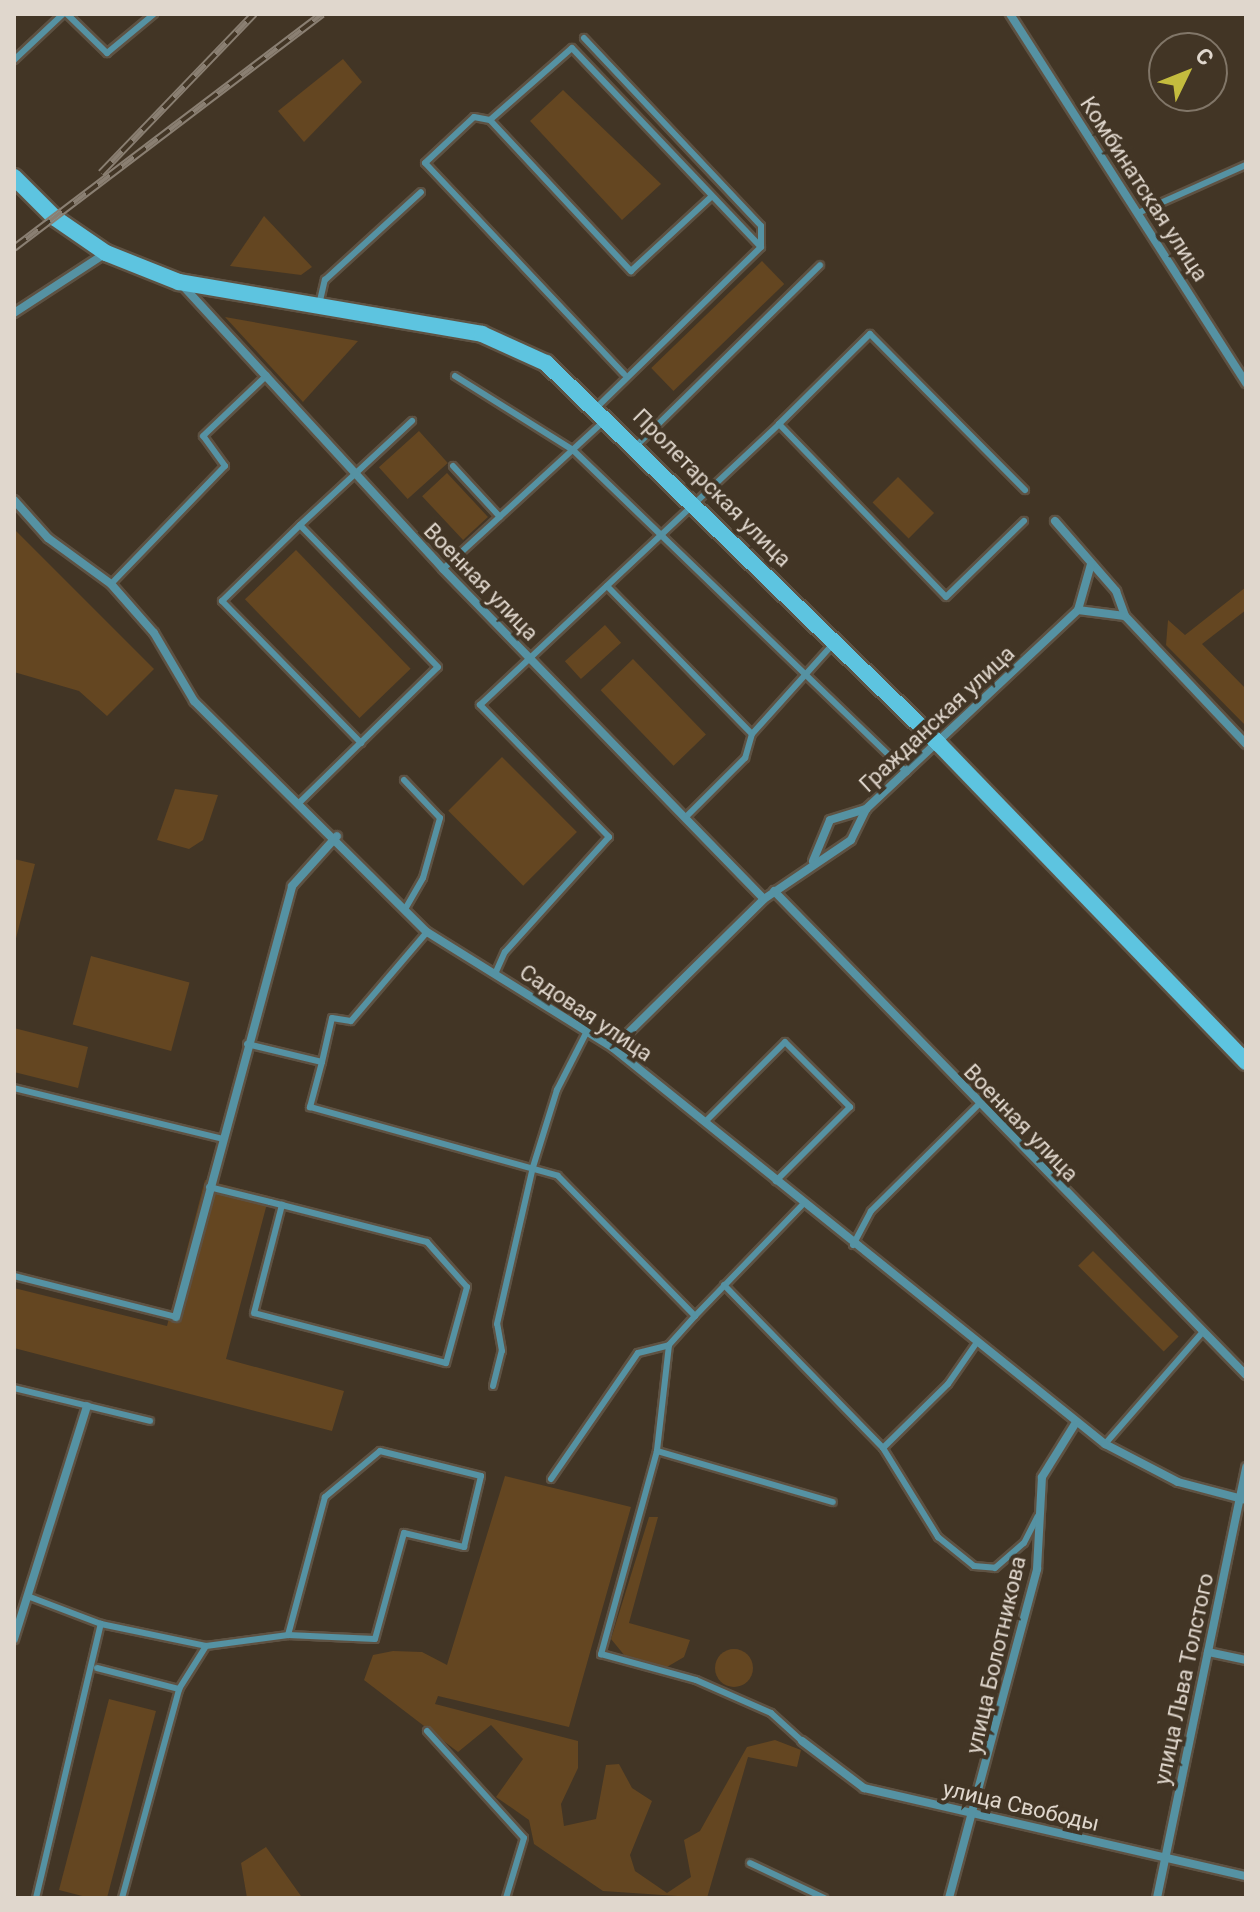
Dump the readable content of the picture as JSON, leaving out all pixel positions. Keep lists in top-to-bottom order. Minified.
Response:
{"streets":{"street":["Комбинатская улица","Пролетарская улица","Военная улица","Гражданская улица","Садовая улица","улица Болотникова","улица Льва Толстого","улица Свободы"]},"crossings":[["Пролетарская улица","Военная улица"],["Пролетарская улица","Гражданская улица"],["Военная улица","Гражданская улица"],["Гражданская улица","Садовая улица"],["Садовая улица","улица Болотникова"],["Садовая улица","улица Льва Толстого"],["улица Болотникова","улица Свободы"],["улица Льва Толстого","улица Свободы"]],"north":"top right"}
